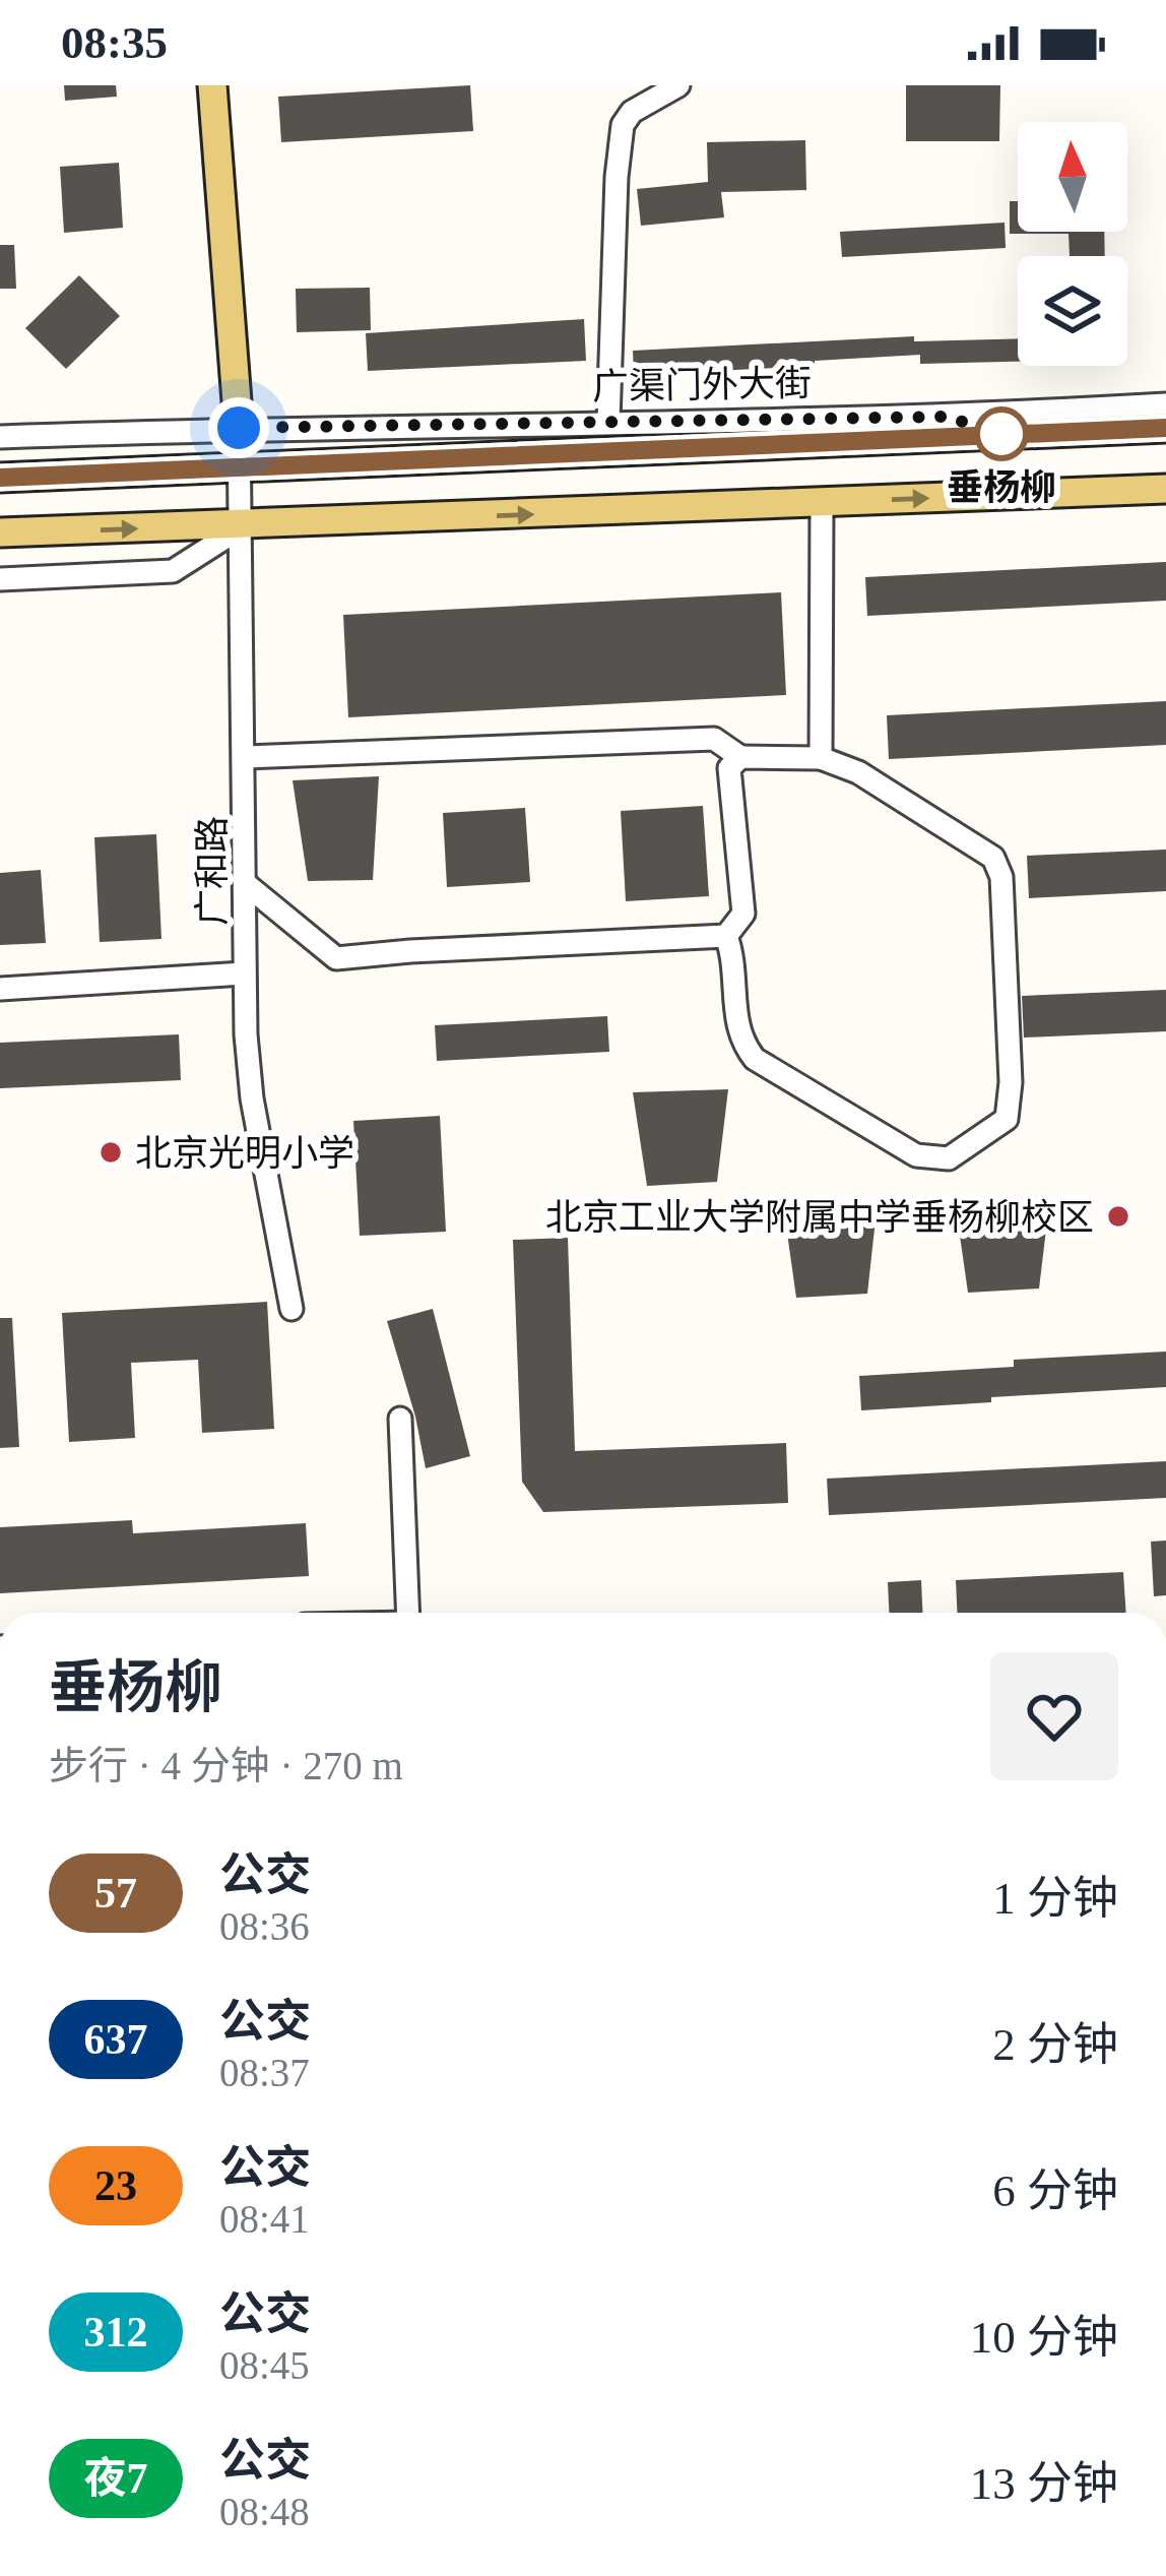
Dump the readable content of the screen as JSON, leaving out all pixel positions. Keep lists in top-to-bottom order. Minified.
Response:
{"streets":{"main road":["广渠门外大街"],"street":["广和路"]},"crossings":[["广渠门外大街","广和路"]],"places":["垂杨柳","北京光明小学","北京工业大学附属中学垂杨柳校区"],"lines":["bus line 57"],"north":"top","page":{"status":"08:35","heading":["垂杨柳","步行 · 4 分钟 · 270 m"],"list":[{"mark":"57","name":"公交","note":"08:36","value":"1 分钟"},{"mark":"637","name":"公交","note":"08:37","value":"2 分钟"},{"mark":"23","name":"公交","note":"08:41","value":"6 分钟"},{"mark":"312","name":"公交","note":"08:45","value":"10 分钟"},{"mark":"夜7","name":"公交","note":"08:48","value":"13 分钟"}]}}
